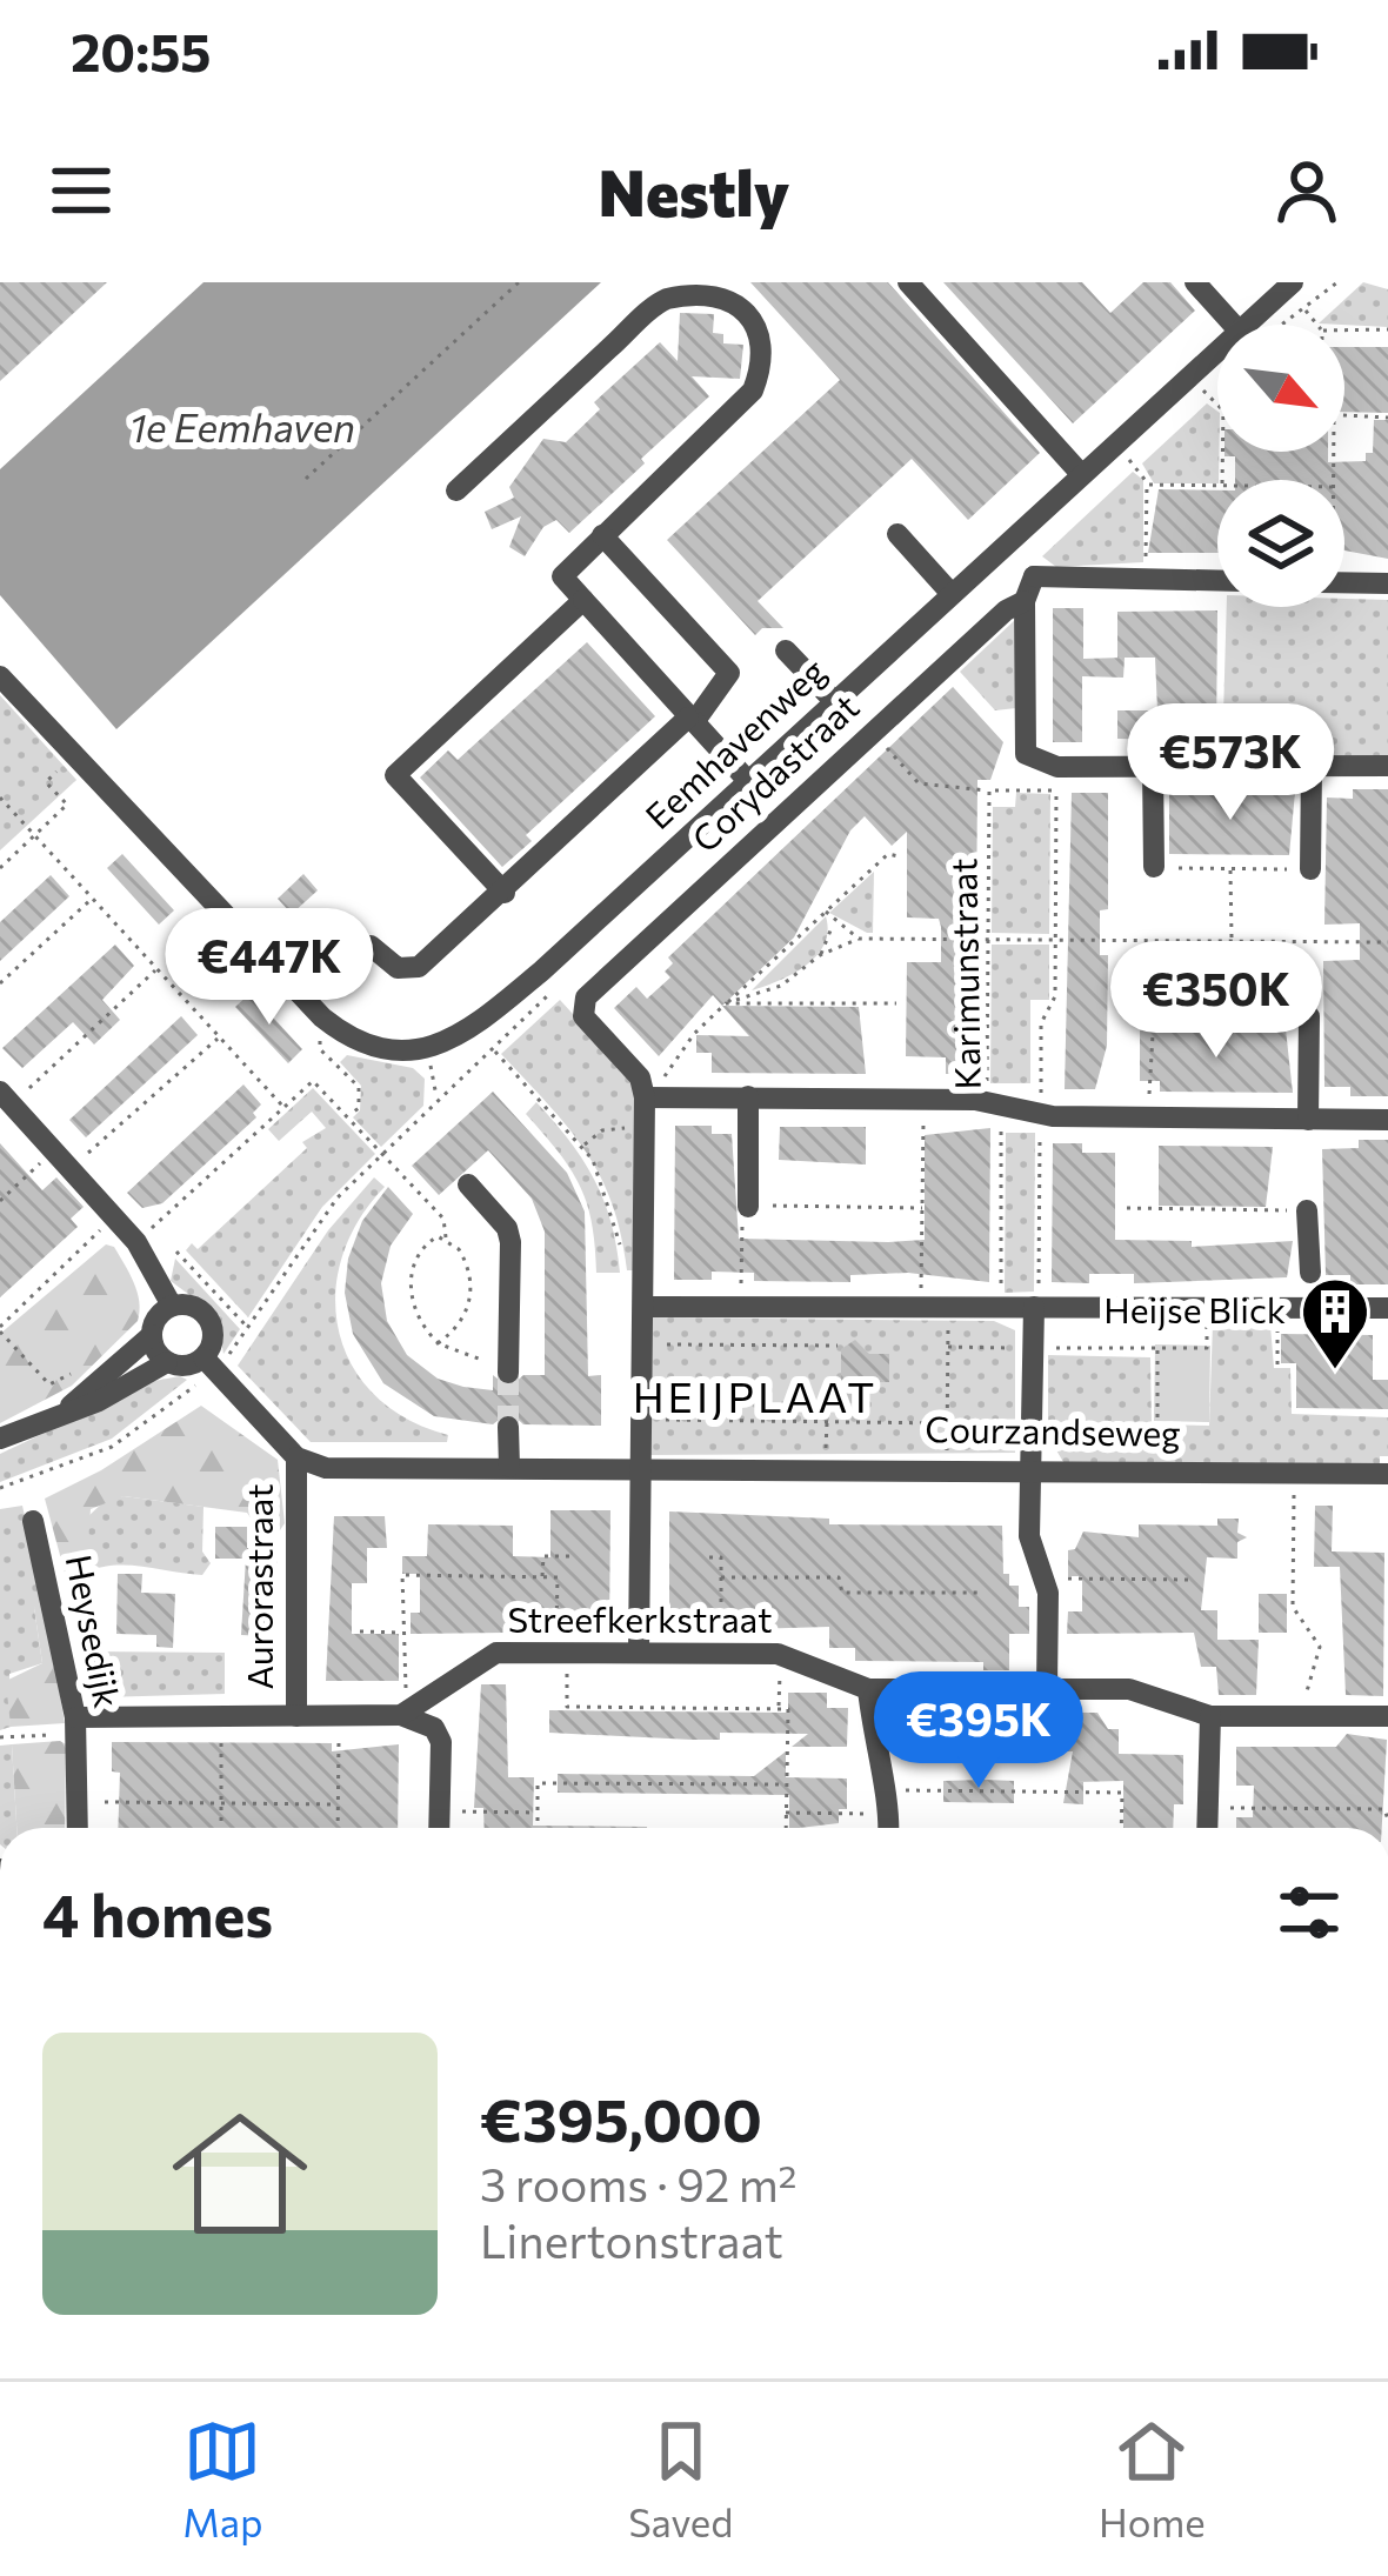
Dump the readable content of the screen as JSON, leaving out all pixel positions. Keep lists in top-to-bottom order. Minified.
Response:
{"streets":{"street":["Eemhavenweg","Corydastraat","Courzandseweg","Aurorastraat","Streefkerkstraat","Heysedijk"],"path":["Karimunstraat"]},"crossings":[["Courzandseweg","Aurorastraat"],["Aurorastraat","Streefkerkstraat"],["Streefkerkstraat","Heysedijk"]],"districts":["HEIJPLAAT"],"water":["1e Eemhaven"],"places":{"building":["Heijse Blick"]},"north":"bottom right","page":{"status":"20:55","header":"Nestly","price":["€573K","€447K","€350K","€395K"],"heading":"4 homes","list":[{"name":"€395,000","note":"3 rooms · 92 m² · Linertonstraat"}],"tabs":["Map","Saved","Home"]}}
